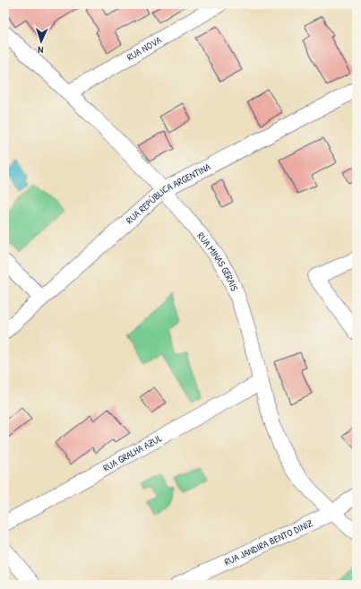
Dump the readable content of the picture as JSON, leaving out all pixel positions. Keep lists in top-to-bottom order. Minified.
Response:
{"streets":{"street":["RUA NOVA","RUA REPÚBLICA ARGENTINA","RUA MINAS GERAIS","RUA GRALHA AZUL","RUA JANDIRA BENTO DINIZ"]},"crossings":[["RUA NOVA","RUA MINAS GERAIS"],["RUA REPÚBLICA ARGENTINA","RUA MINAS GERAIS"],["RUA MINAS GERAIS","RUA GRALHA AZUL"],["RUA MINAS GERAIS","RUA JANDIRA BENTO DINIZ"]],"north":"bottom"}
